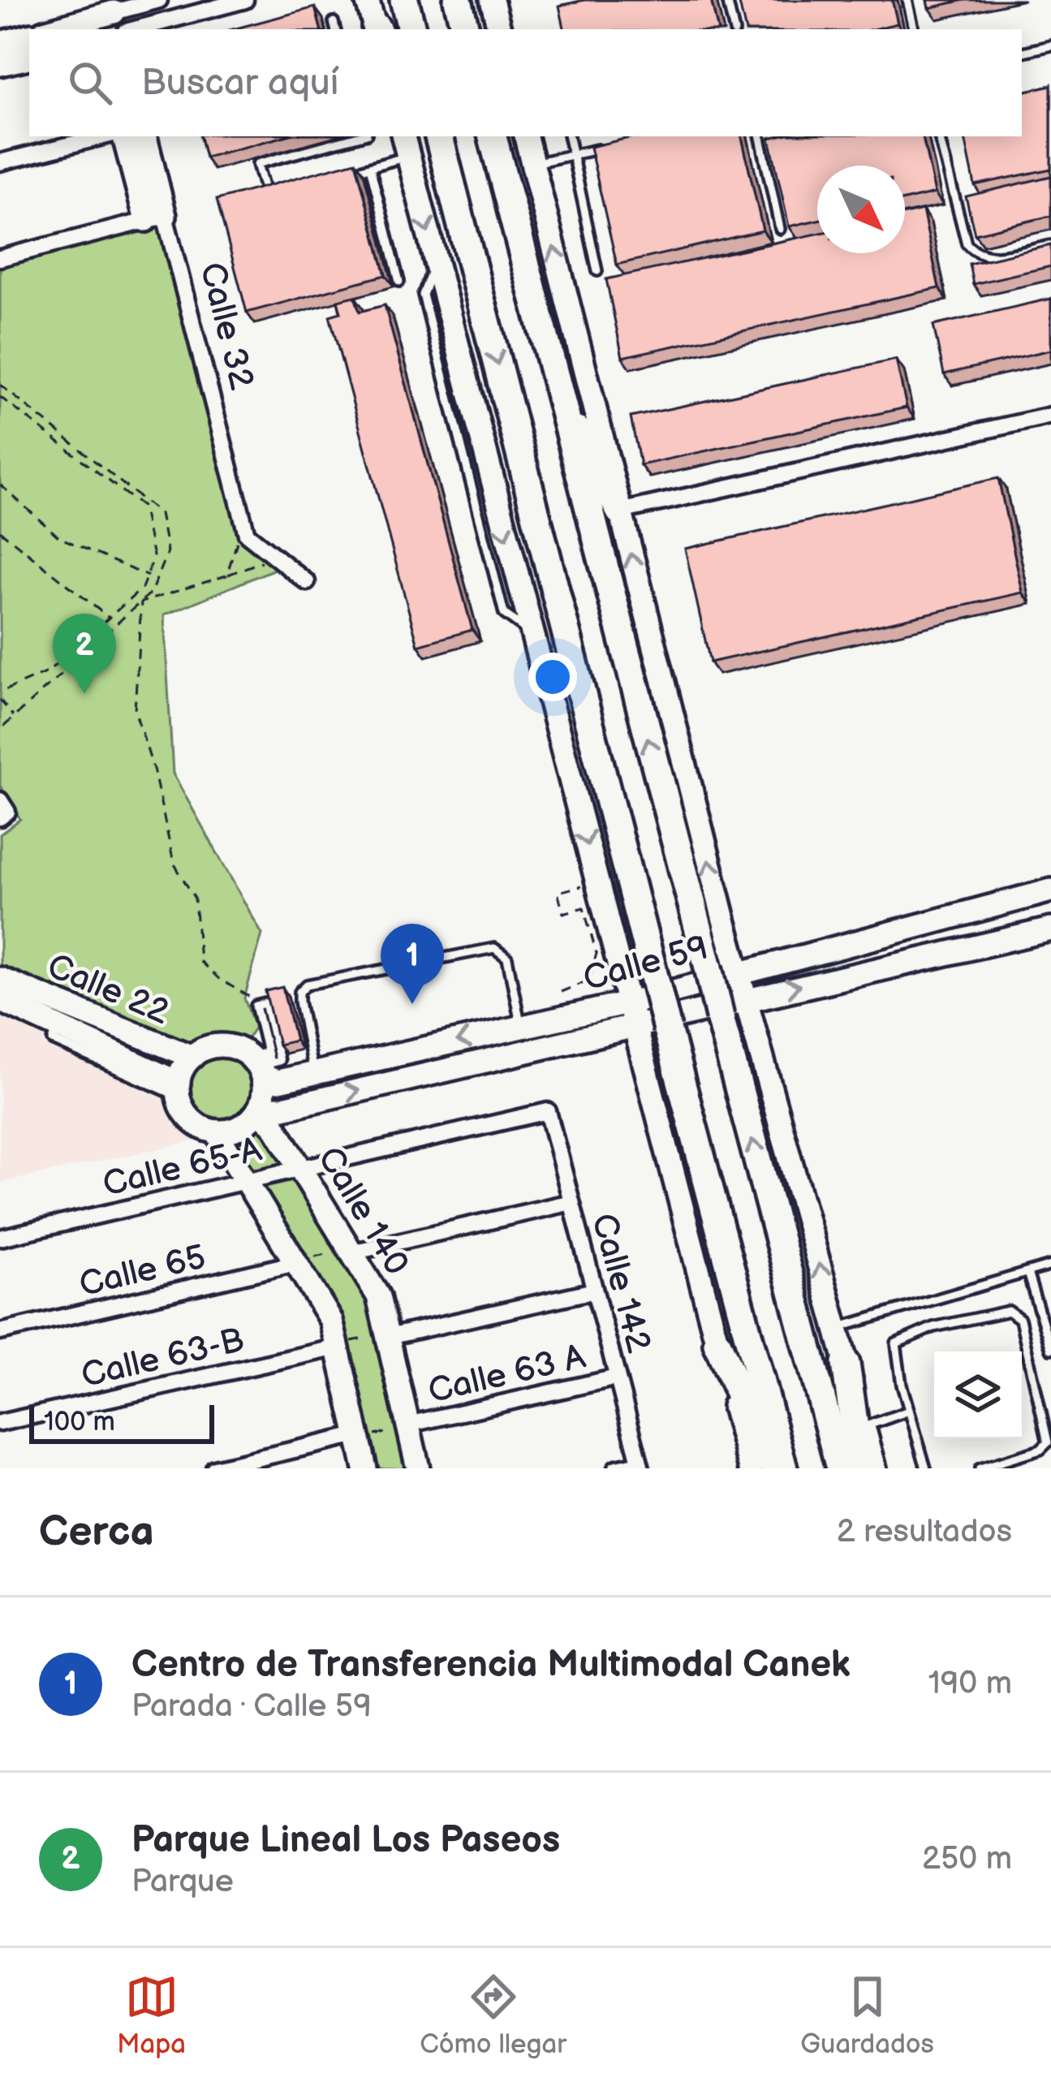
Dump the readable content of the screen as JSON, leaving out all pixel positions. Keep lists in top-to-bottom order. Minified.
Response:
{"streets":{"main road":["Calle 32","Calle 59","Calle 22","Calle 140"],"street":["Calle 65-A","Calle 65","Calle 142","Calle 63-B","Calle 63 A"]},"crossings":[["Calle 59","Calle 22"],["Calle 59","Calle 140"],["Calle 22","Calle 140"],["Calle 65-A","Calle 140"],["Calle 65-A","Calle 142"],["Calle 140","Calle 63 A"],["Calle 142","Calle 63 A"]],"scale_bar":"100 m","north":"bottom right","page":{"search":"Buscar aquí","pins":["2","1"],"scale":"100 m","heading":["Cerca","2 resultados"],"list":[{"mark":"1","name":"Centro de Transferencia Multimodal Canek","note":"Parada · Calle 59","value":"190 m"},{"mark":"2","name":"Parque Lineal Los Paseos","note":"Parque","value":"250 m"}],"nav":["Mapa","Cómo llegar","Guardados"]}}
